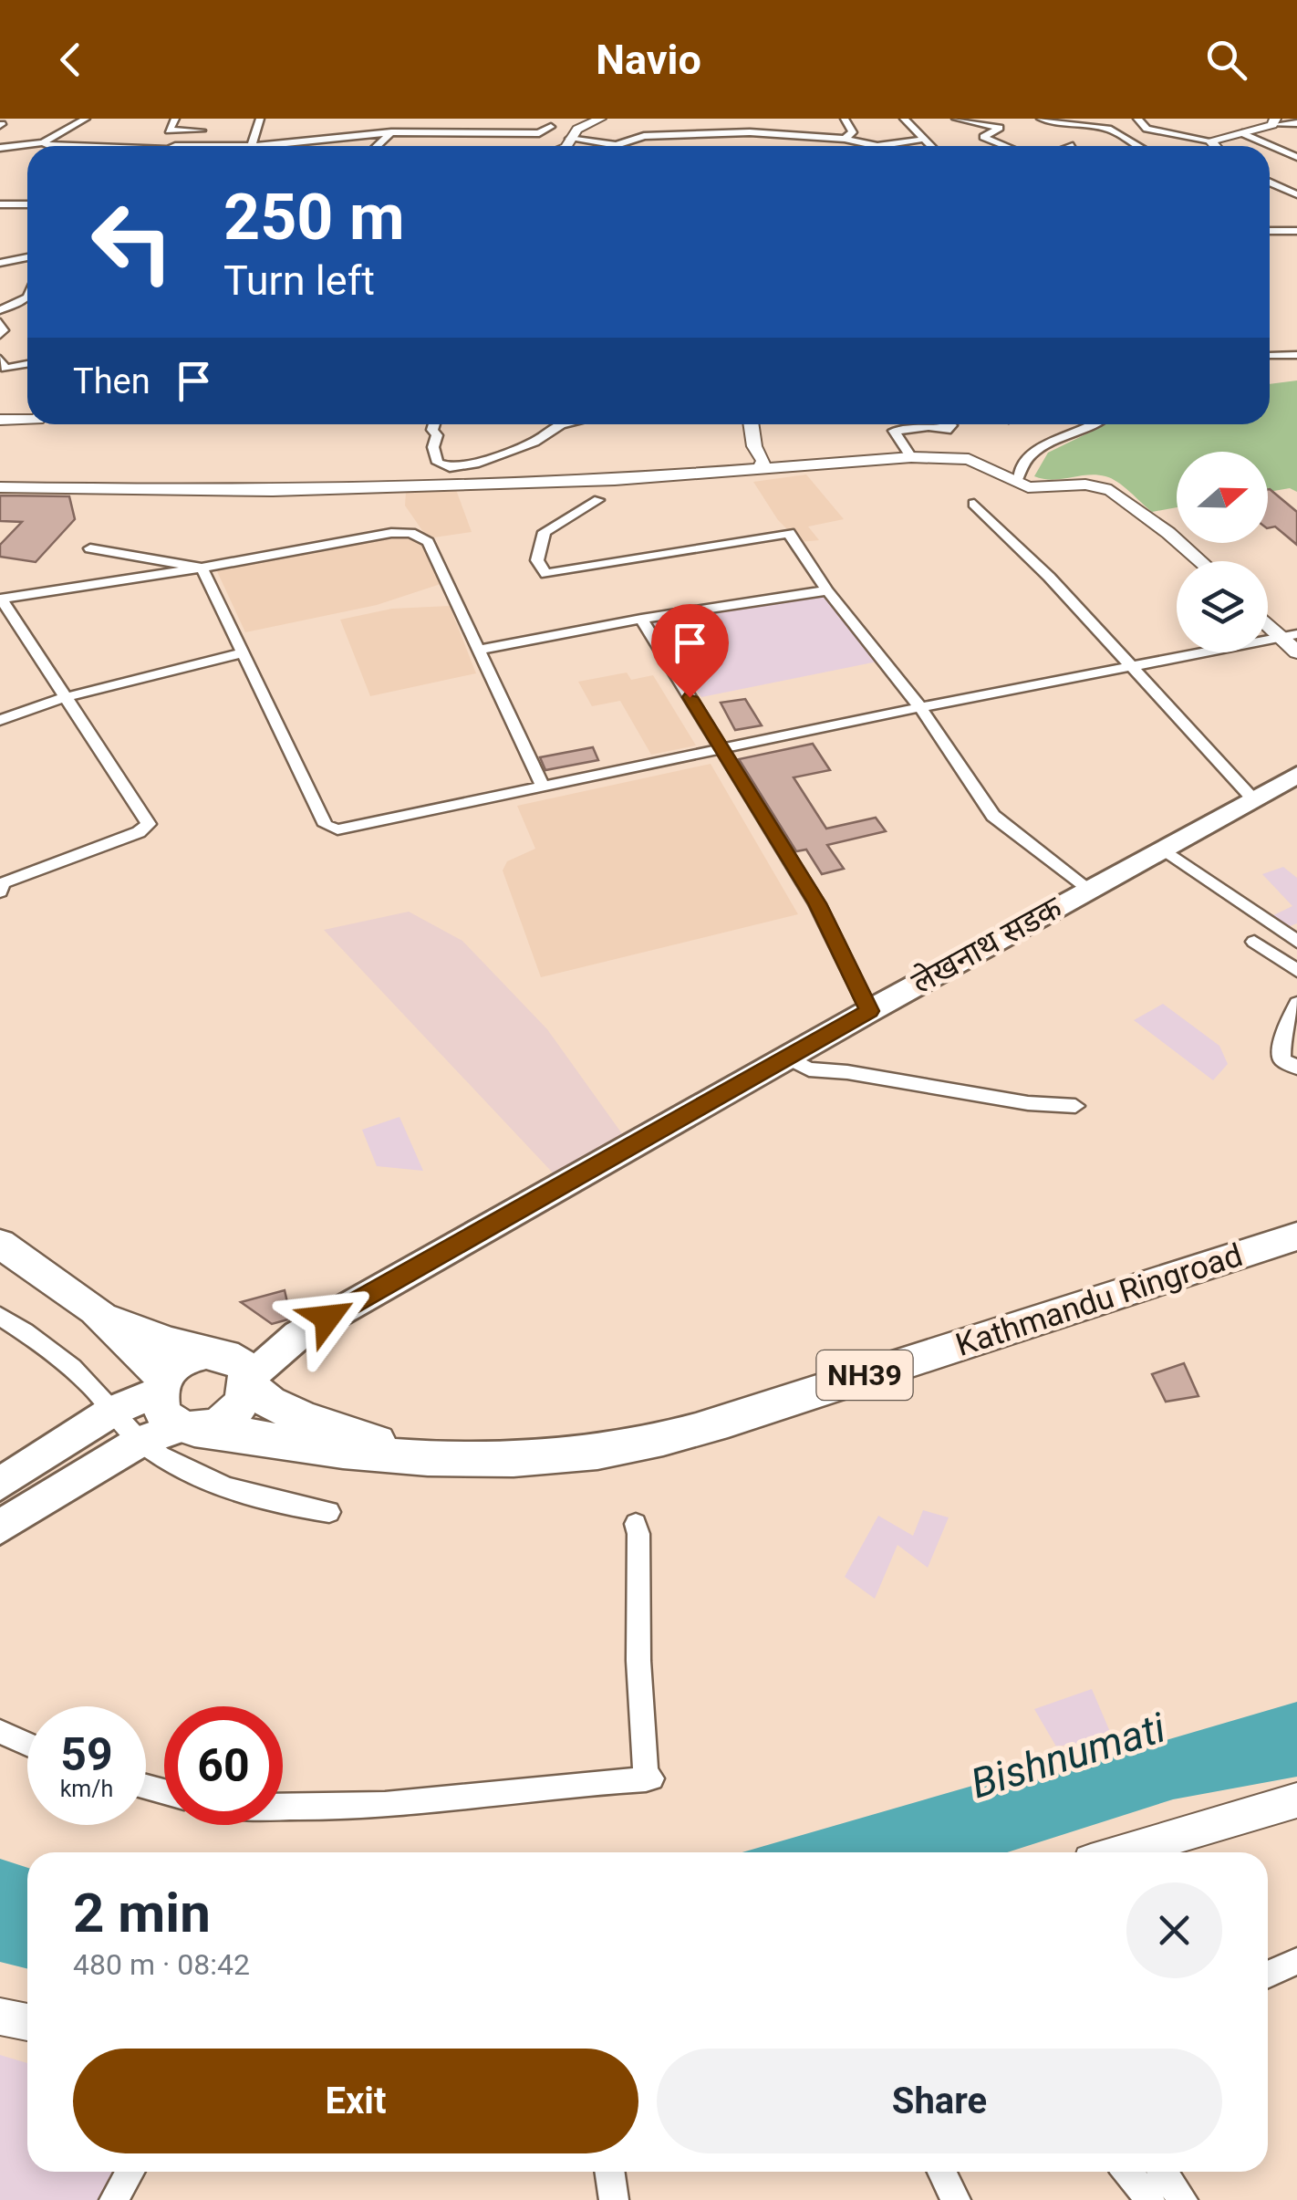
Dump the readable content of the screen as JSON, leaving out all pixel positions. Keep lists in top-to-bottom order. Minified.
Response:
{"streets":{"highway":["Kathmandu Ringroad","NH39"],"main road":["लेखनाथ सडक"]},"crossings":[["लेखनाथ सडक","Kathmandu Ringroad"]],"water":["Bishnumati"],"north":"right","page":{"header":"Navio","turn":["250 m","Turn left"],"then":"Then","speed":"59 km/h","limit":"60","heading":["2 min","480 m · 08:42"],"buttons":["Exit","Share"]}}
